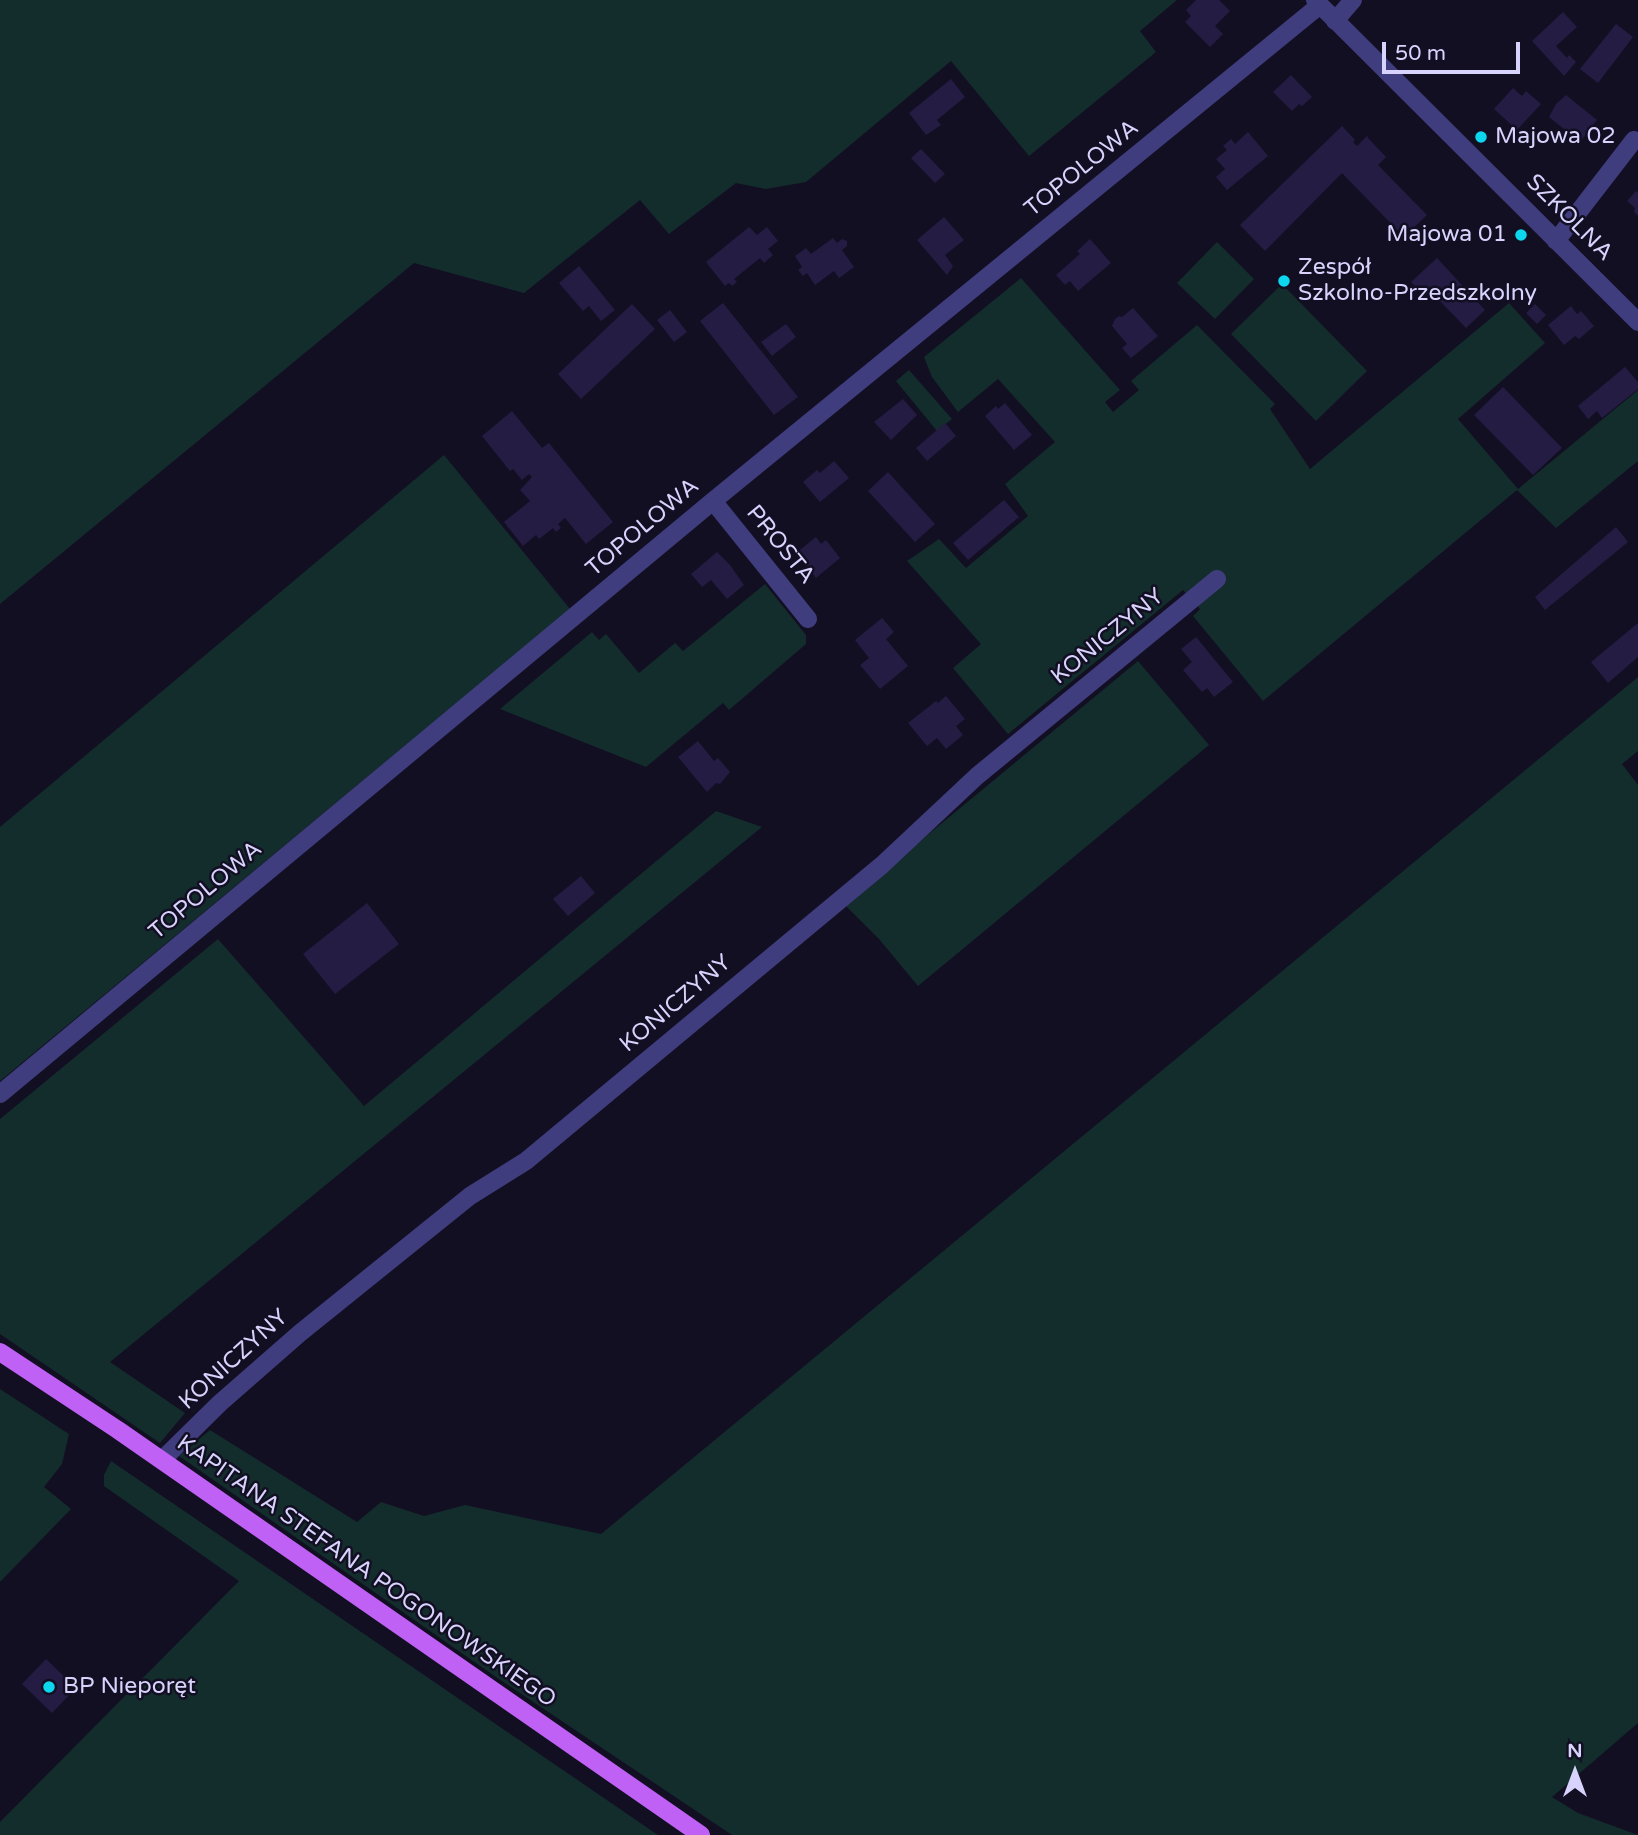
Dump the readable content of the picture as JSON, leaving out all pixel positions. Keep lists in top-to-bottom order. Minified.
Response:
{"streets":{"main road":["KAPITANA STEFANA POGONOWSKIEGO"],"street":["TOPOLOWA","SZKOLNA","PROSTA","KONICZYNY"]},"crossings":[["TOPOLOWA","SZKOLNA"],["TOPOLOWA","PROSTA"],["KONICZYNY","KAPITANA STEFANA POGONOWSKIEGO"]],"places":["Majowa 02","Majowa 01","Zespół Szkolno-Przedszkolny","BP Nieporęt"],"scale_bar":"50 m","north":"top"}
